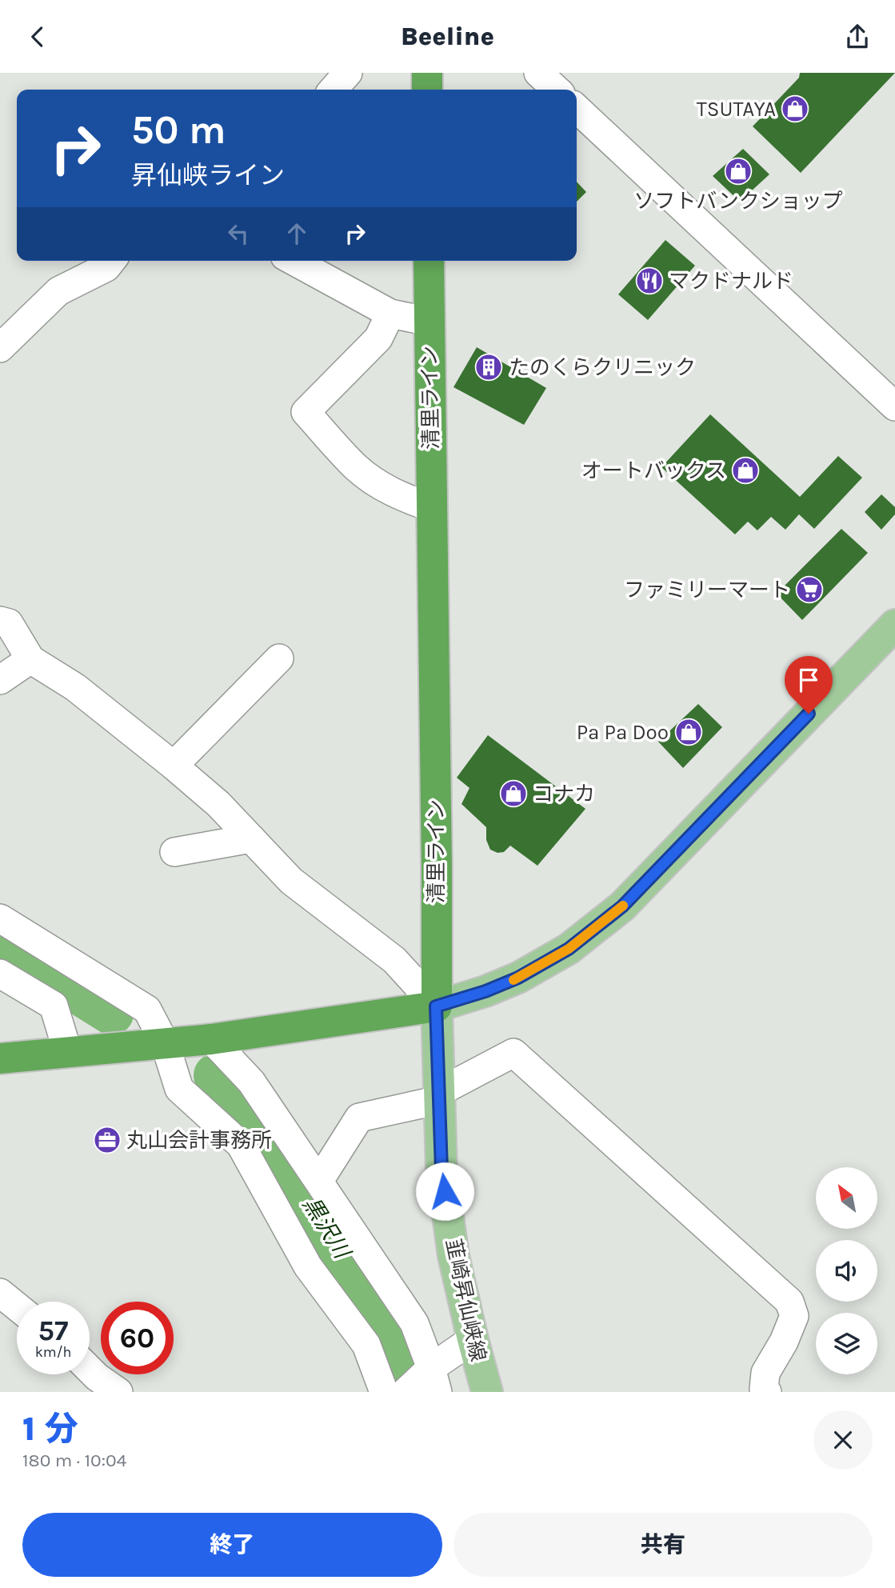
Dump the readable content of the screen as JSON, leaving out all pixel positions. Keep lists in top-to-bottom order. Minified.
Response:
{"streets":{"highway":["清里ライン"],"main road":["韮崎昇仙峡線"]},"crossings":[["清里ライン","韮崎昇仙峡線"]],"water":["黒沢川"],"places":{"shop":["TSUTAYA","ソフトバンクショップ","オートバックス","Pa Pa Doo","コナカ"],"restaurant":["マクドナルド"],"building":["たのくらクリニック"],"supermarket":["ファミリーマート"],"office":["丸山会計事務所"]},"north":"top left","page":{"header":"Beeline","turn":["50 m","昇仙峡ライン"],"speed":"57 km/h","limit":"60","heading":["1 分","180 m · 10:04"],"buttons":["終了","共有"]}}
